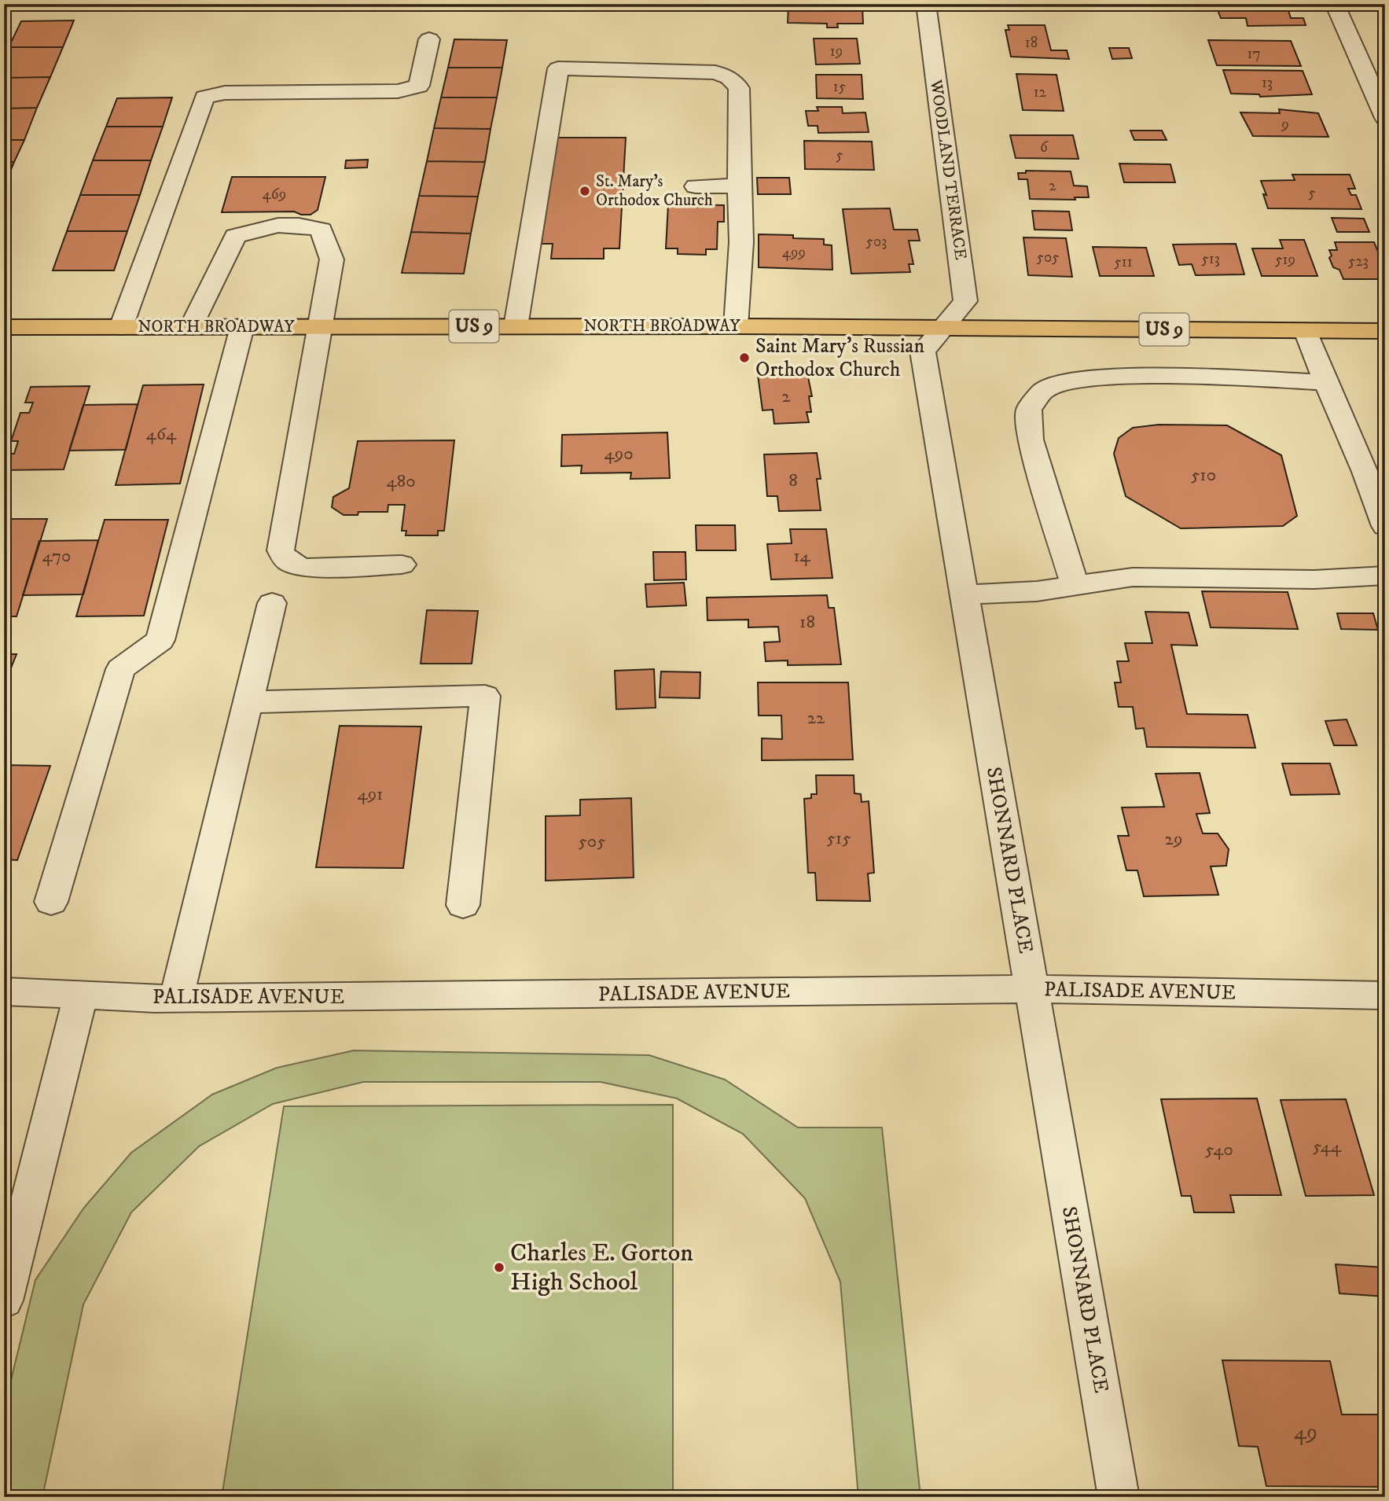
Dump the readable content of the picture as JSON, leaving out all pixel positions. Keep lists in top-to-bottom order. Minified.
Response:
{"streets":{"main road":["US 9","NORTH BROADWAY"],"street":["WOODLAND TERRACE","SHONNARD PLACE","PALISADE AVENUE"]},"crossings":[["WOODLAND TERRACE","NORTH BROADWAY"],["WOODLAND TERRACE","SHONNARD PLACE"],["NORTH BROADWAY","SHONNARD PLACE"],["SHONNARD PLACE","PALISADE AVENUE"]],"places":["St. Mary's Orthodox Church","Saint Mary's Russian Orthodox Church","Charles E. Gorton High School"],"house_numbers":["18","19","17","13","15","12","9","6","5","2","5","469","503","499","505","513","519","523","511","2","464","490","510","8","480","470","14","18","22","491","515","29","505","544","540","49"]}
